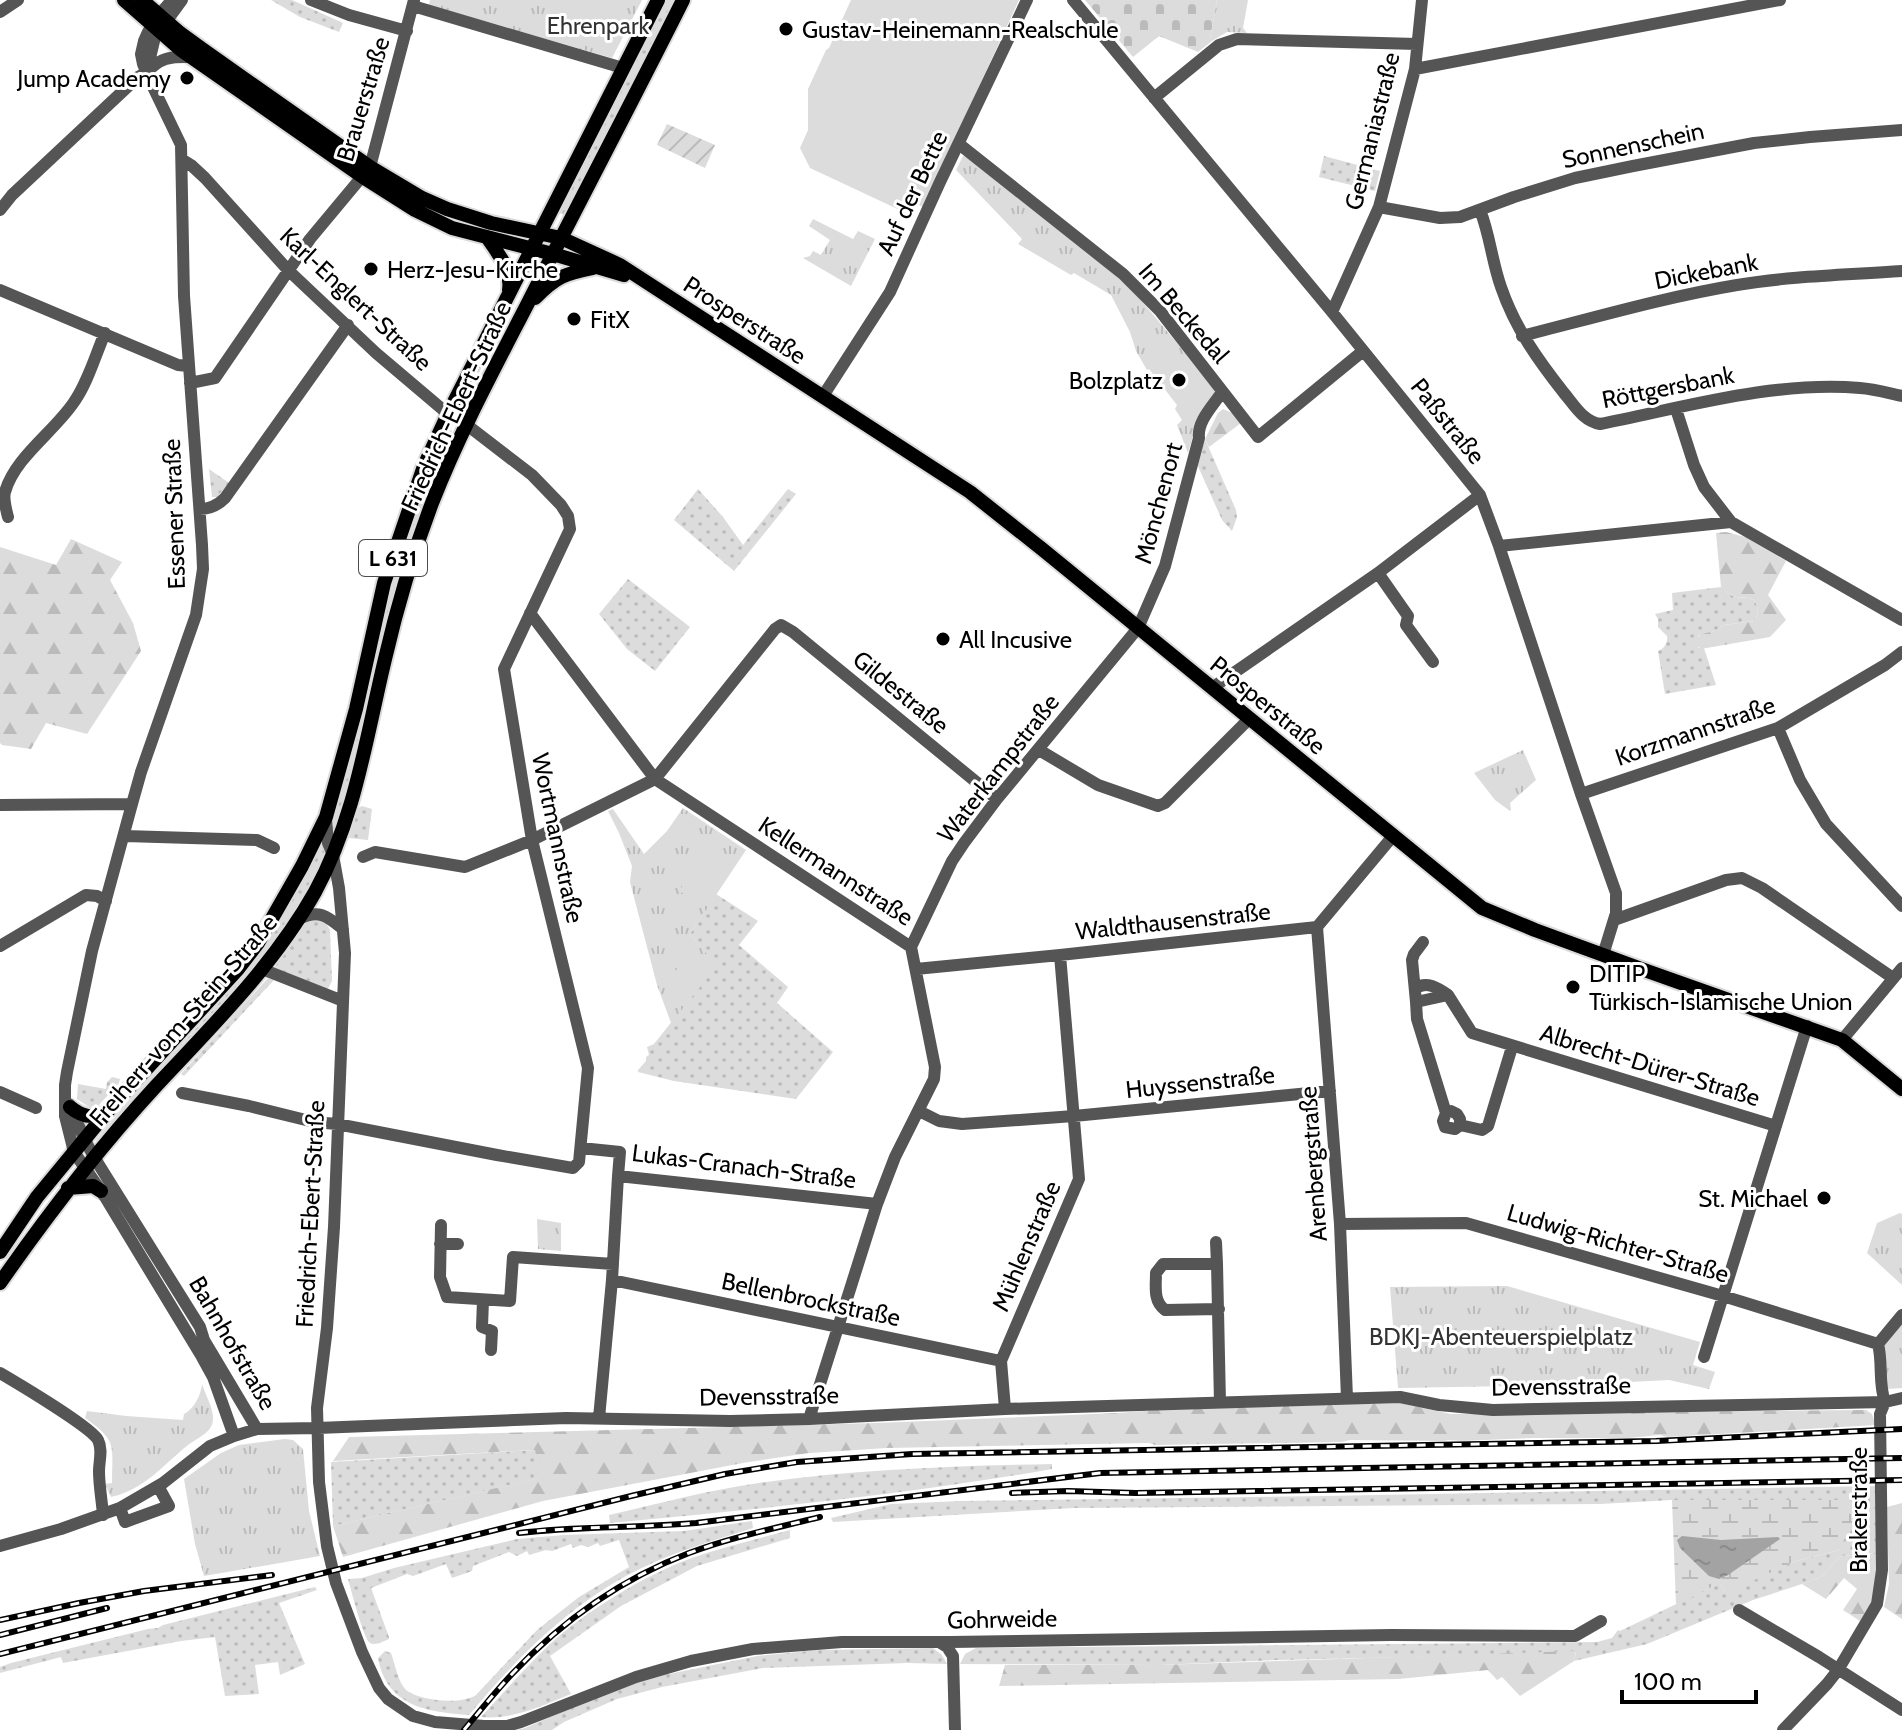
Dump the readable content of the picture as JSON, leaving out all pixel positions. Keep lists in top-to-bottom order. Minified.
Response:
{"streets":{"main road":["Prosperstraße","Friedrich-Ebert-Straße","L 631","Freiherr-vom-Stein-Straße"],"street":["Brauerstraße","Germaniastraße","Sonnenschein","Auf der Bette","Dickebank","Karl-Englert-Straße","Im Beckedal","Röttgersbank","Paßstraße","Mönchenort","Essener Straße","Gildestraße","Korzmannstraße","Waterkampstraße","Wortmannstraße","Kellermannstraße","Waldthausenstraße","Albrecht-Dürer-Straße","Huyssenstraße","Arenbergstraße","Lukas-Cranach-Straße","Ludwig-Richter-Straße","Mühlenstraße","Bellenbrockstraße","Bahnhofstraße","Devensstraße","Brakerstraße","Gohrweide"]},"crossings":[["Brauerstraße","Karl-Englert-Straße"],["Brauerstraße","Prosperstraße"],["Brauerstraße","Essener Straße"],["Germaniastraße","Sonnenschein"],["Germaniastraße","Paßstraße"],["Sonnenschein","Röttgersbank"],["Auf der Bette","Im Beckedal"],["Auf der Bette","Prosperstraße"],["Dickebank","Röttgersbank"],["Karl-Englert-Straße","Friedrich-Ebert-Straße"],["Karl-Englert-Straße","Essener Straße"],["Karl-Englert-Straße","Wortmannstraße"],["Im Beckedal","Paßstraße"],["Im Beckedal","Mönchenort"],["Prosperstraße","Friedrich-Ebert-Straße"],["Prosperstraße","Paßstraße"],["Prosperstraße","Mönchenort"],["Prosperstraße","Waterkampstraße"],["Friedrich-Ebert-Straße","Wortmannstraße"],["Friedrich-Ebert-Straße","Freiherr-vom-Stein-Straße"],["Friedrich-Ebert-Straße","Bahnhofstraße"],["Friedrich-Ebert-Straße","Devensstraße"],["Paßstraße","Korzmannstraße"],["Mönchenort","Waterkampstraße"],["Essener Straße","L 631"],["Essener Straße","Freiherr-vom-Stein-Straße"],["Essener Straße","Bahnhofstraße"],["L 631","Freiherr-vom-Stein-Straße"],["L 631","Bahnhofstraße"],["Gildestraße","Waterkampstraße"],["Gildestraße","Kellermannstraße"],["Waterkampstraße","Kellermannstraße"],["Wortmannstraße","Kellermannstraße"],["Wortmannstraße","Lukas-Cranach-Straße"],["Kellermannstraße","Waldthausenstraße"],["Kellermannstraße","Huyssenstraße"],["Kellermannstraße","Lukas-Cranach-Straße"],["Kellermannstraße","Bellenbrockstraße"],["Kellermannstraße","Devensstraße"],["Waldthausenstraße","Arenbergstraße"],["Waldthausenstraße","Mühlenstraße"],["Freiherr-vom-Stein-Straße","Bahnhofstraße"],["Huyssenstraße","Arenbergstraße"],["Huyssenstraße","Mühlenstraße"],["Arenbergstraße","Ludwig-Richter-Straße"],["Arenbergstraße","Devensstraße"],["Mühlenstraße","Bellenbrockstraße"],["Mühlenstraße","Devensstraße"],["Bahnhofstraße","Devensstraße"],["Devensstraße","Brakerstraße"]],"parks":["Ehrenpark","BDKJ-Abenteuerspielplatz"],"places":["Gustav-Heinemann-Realschule","Jump Academy","Herz-Jesu-Kirche","FitX","Bolzplatz","All Incusive","DITIP Türkisch-Islamische Union","St. Michael"],"scale_bar":"100 m"}
